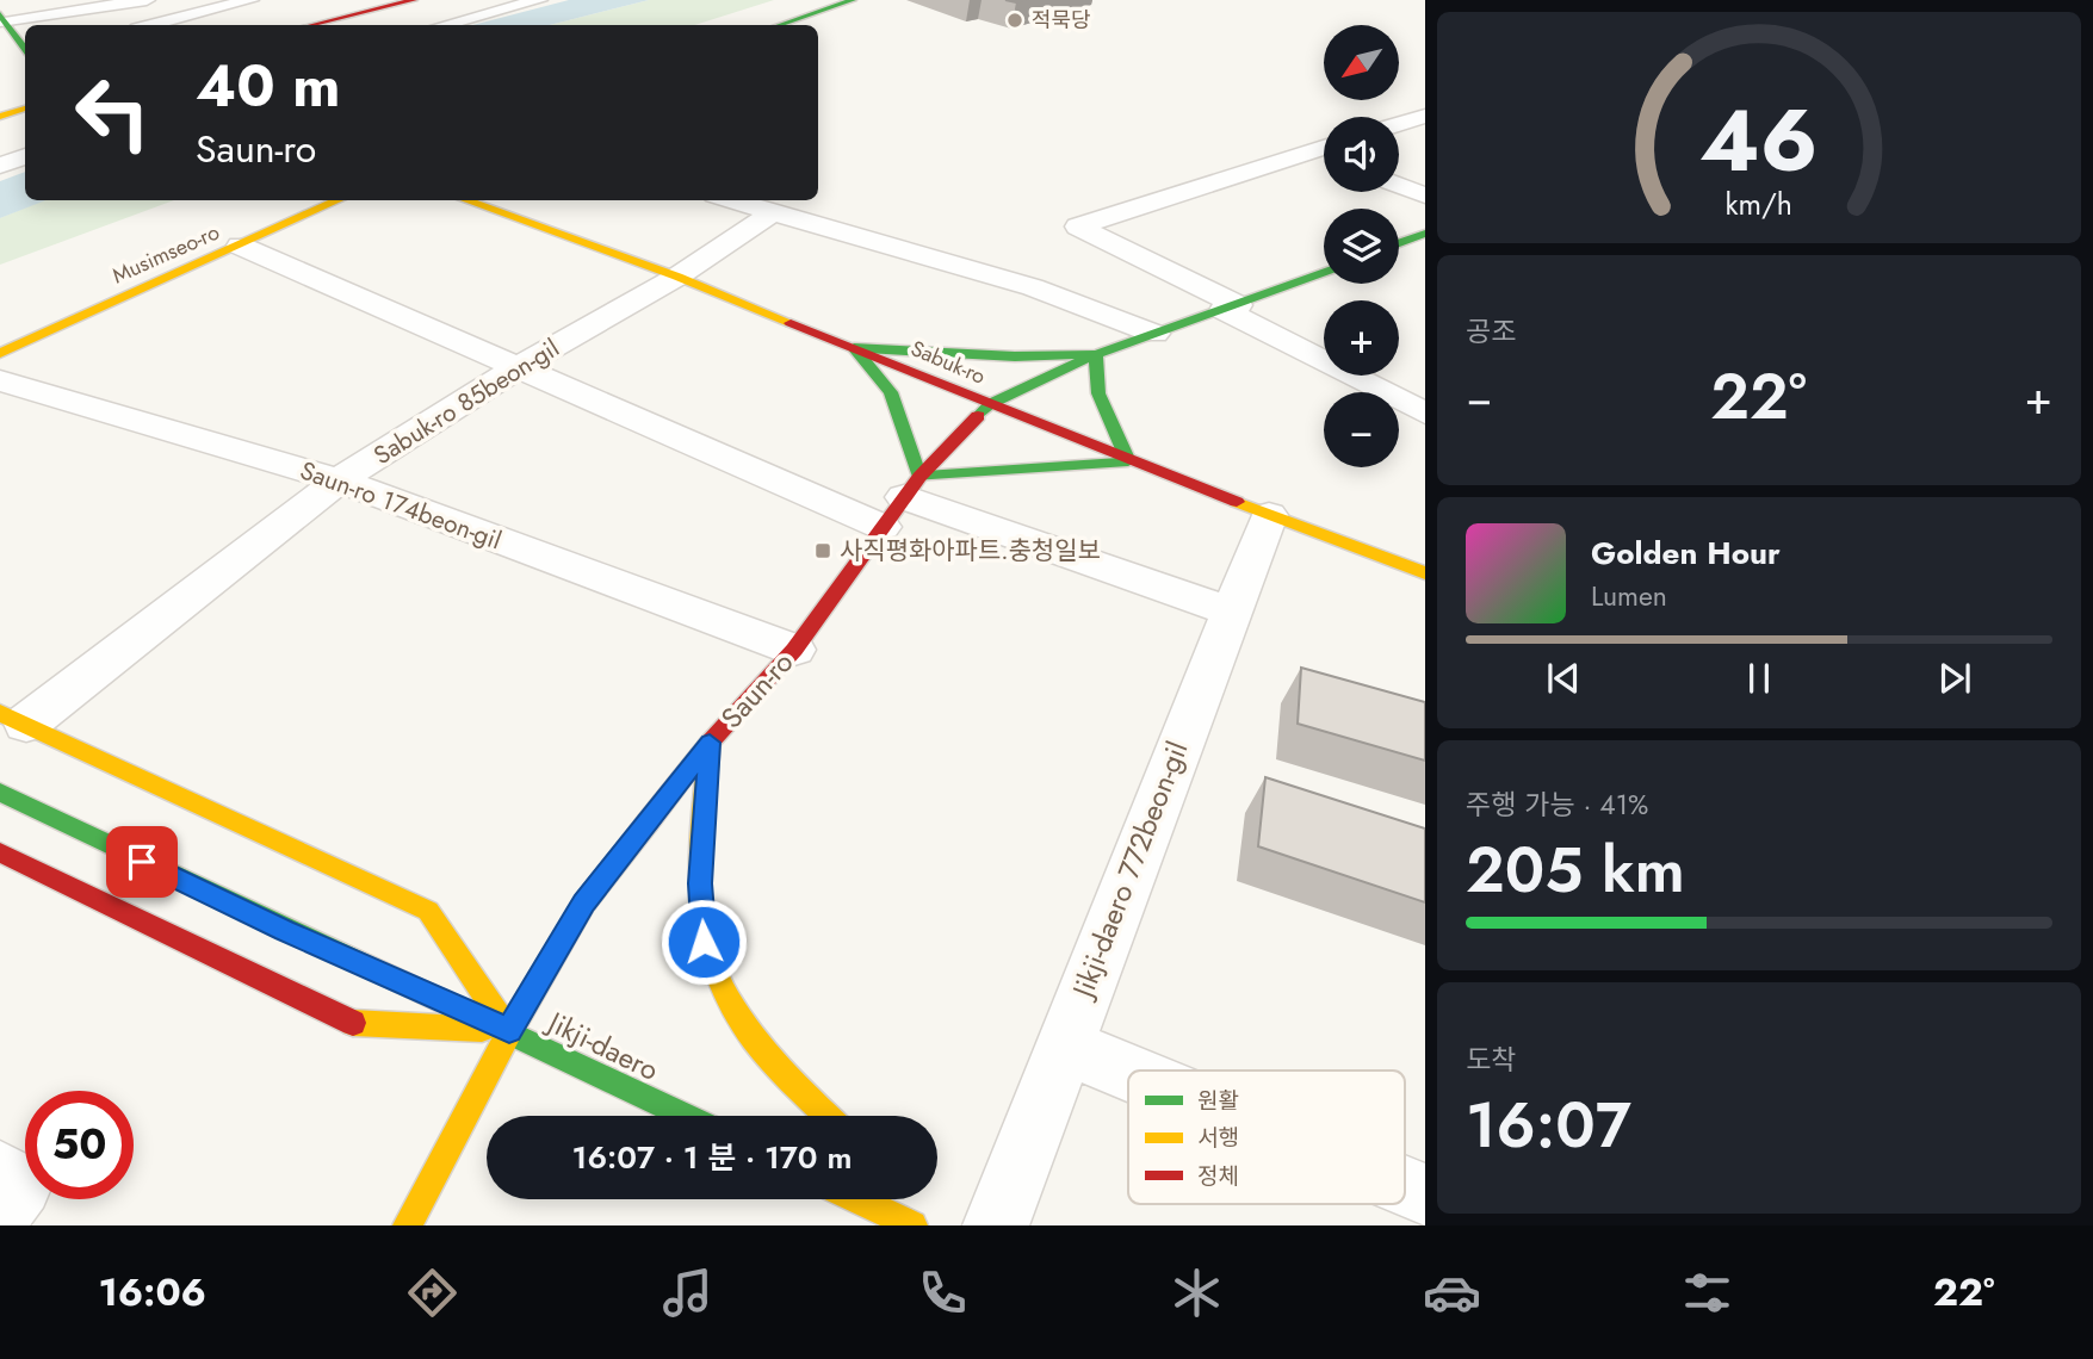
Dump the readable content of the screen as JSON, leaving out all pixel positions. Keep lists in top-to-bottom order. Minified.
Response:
{"streets":{"street":["Musimseo-ro","Sabuk-ro","Sabuk-ro 85beon-gil","Saun-ro 174beon-gil","Saun-ro","Jikji-daero 772beon-gil","Jikji-daero"]},"crossings":[["Sabuk-ro","Sabuk-ro 85beon-gil"],["Sabuk-ro","Saun-ro"],["Sabuk-ro","Jikji-daero 772beon-gil"],["Sabuk-ro 85beon-gil","Saun-ro 174beon-gil"],["Saun-ro 174beon-gil","Saun-ro"],["Saun-ro","Jikji-daero"]],"places":{"other":["적묵당"],"transit":["사직평화아파트.충청일보"]},"legend":["원활","서행","정체"],"north":"bottom left","page":{"map_buttons":["+","−"],"turn":["40 m","Saun-ro"],"tile":["공조",["주행 가능 · 41%","205 km"],["도착","16:07"]],"heat":["−","22°","+"],"song":["Golden Hour","Lumen"],"limit":"50","trip":"16:07 · 1 분 · 170 m","tabs":["16:06","22°"],"gauge":["46","km/h"]}}
